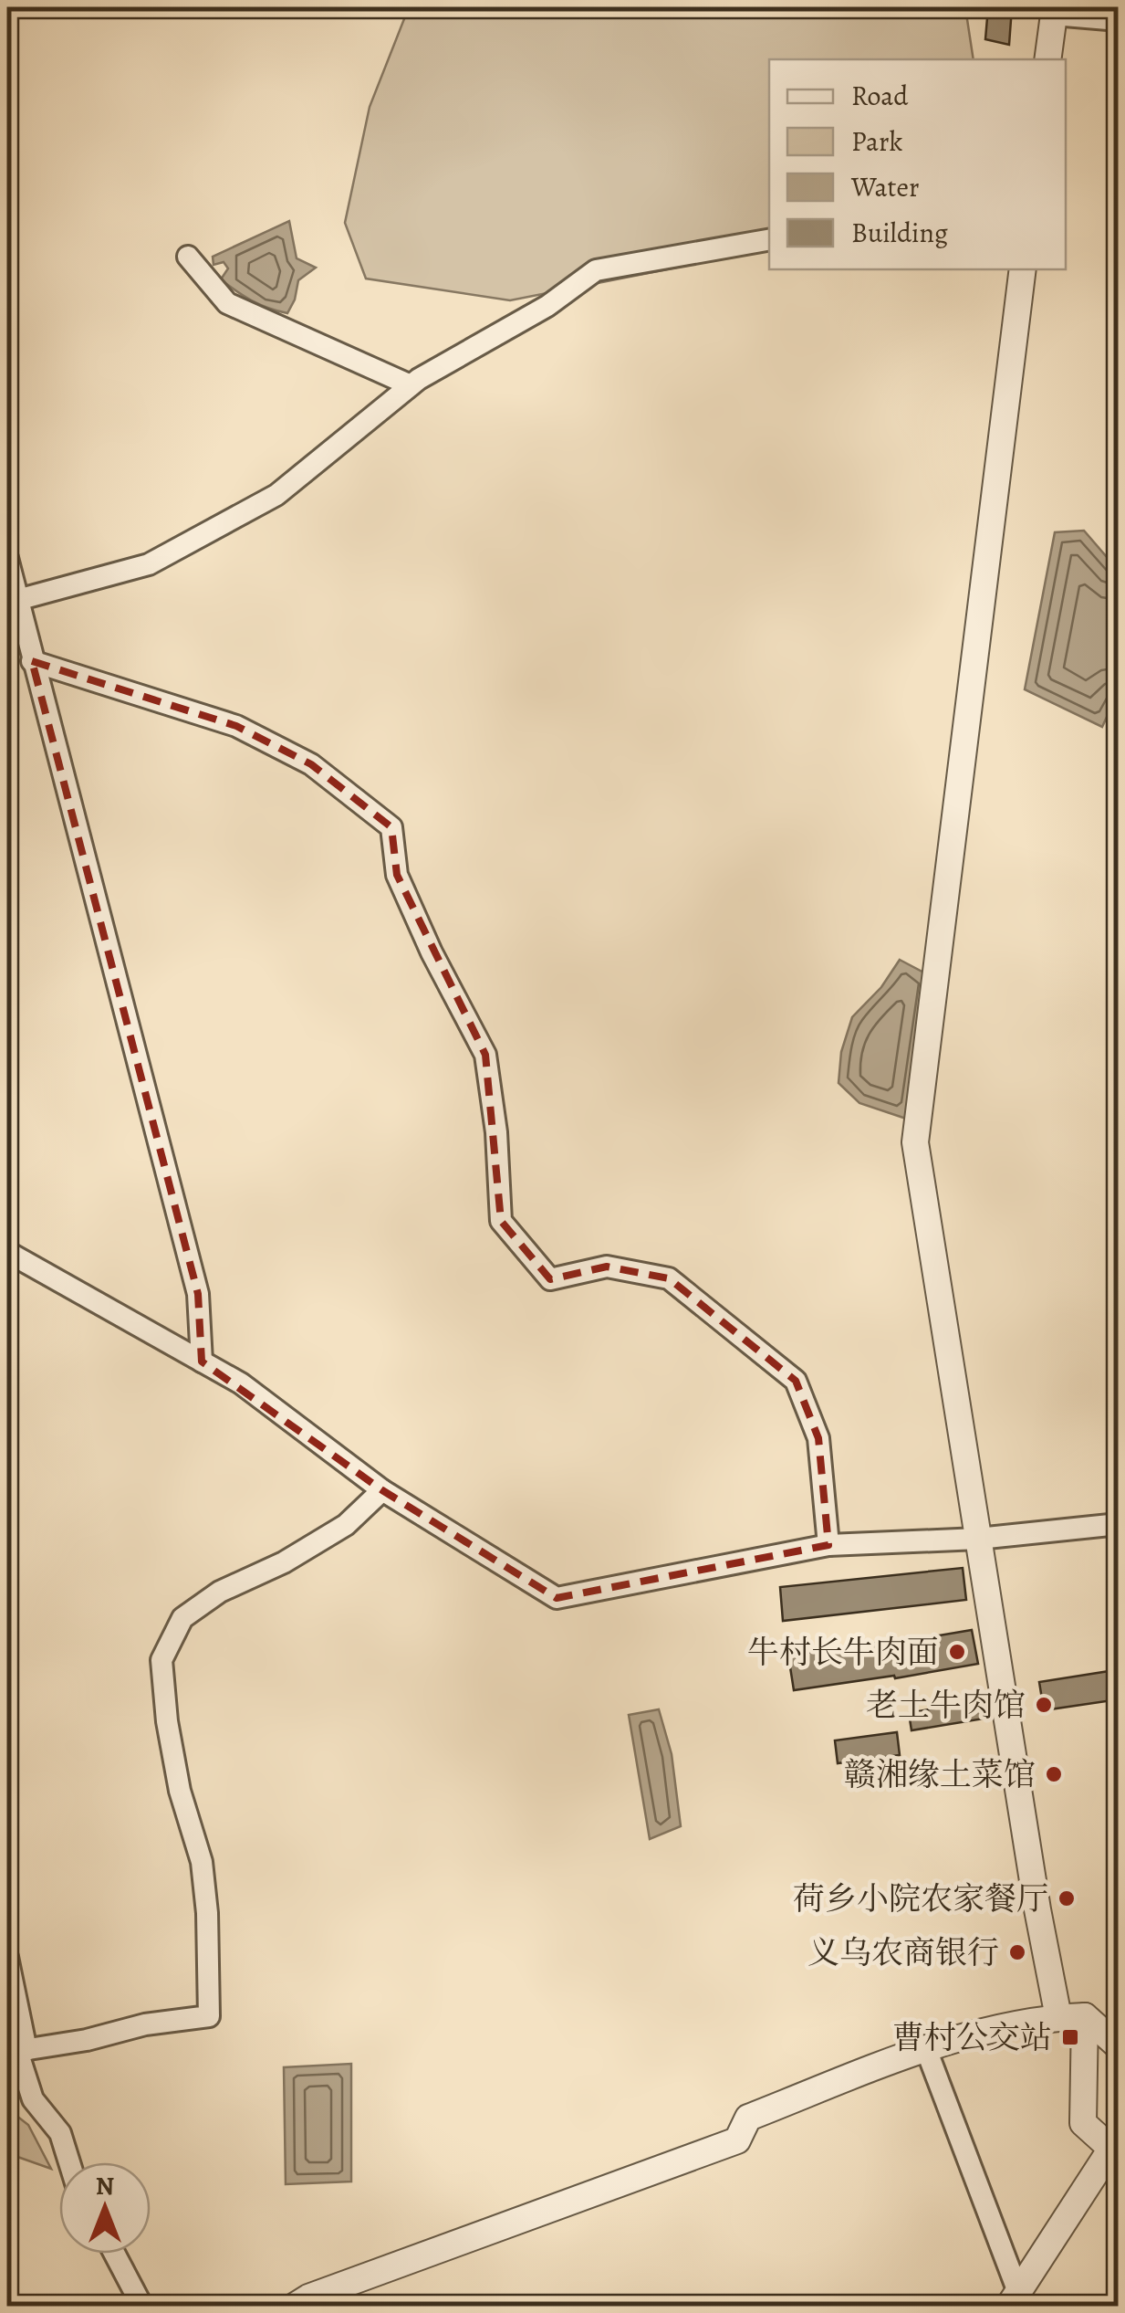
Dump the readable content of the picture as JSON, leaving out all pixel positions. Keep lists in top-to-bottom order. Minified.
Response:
{"places":{"other":["牛村长牛肉面","老土牛肉馆","赣湘缘土菜馆","荷乡小院农家餐厅","义乌农商银行"],"transit":["曹村公交站"]},"legend":["Road","Park","Water","Building"],"north":"top"}
